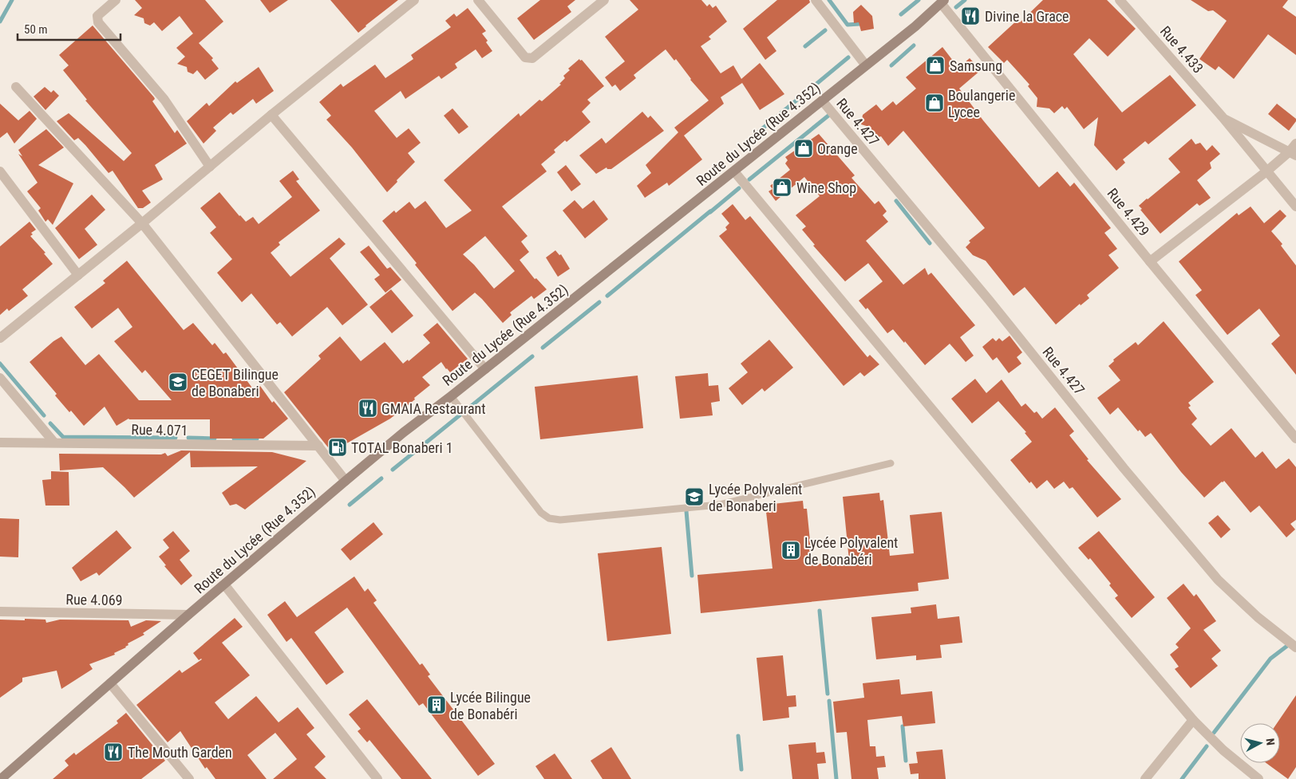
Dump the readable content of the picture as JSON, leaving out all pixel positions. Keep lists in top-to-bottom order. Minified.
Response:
{"streets":{"main road":["Route du Lycée (Rue 4.352)"],"street":["Rue 4.433","Rue 4.427","Rue 4.429","Rue 4.071","Rue 4.069"]},"crossings":[["Rue 4.427","Route du Lycée (Rue 4.352)"],["Route du Lycée (Rue 4.352)","Rue 4.429"],["Route du Lycée (Rue 4.352)","Rue 4.069"]],"places":{"restaurant":["Divine la Grace","GMAIA Restaurant","The Mouth Garden"],"shop":["Samsung","Boulangerie Lycee","Orange","Wine Shop"],"school or university":["CEGET Bilingue de Bonaberi","Lycée Polyvalent de Bonaberi"],"fuel station":["TOTAL Bonaberi 1"],"building":["Lycée Polyvalent de Bonabéri","Lycée Bilingue de Bonabéri"]},"scale_bar":"50 m","north":"right"}
